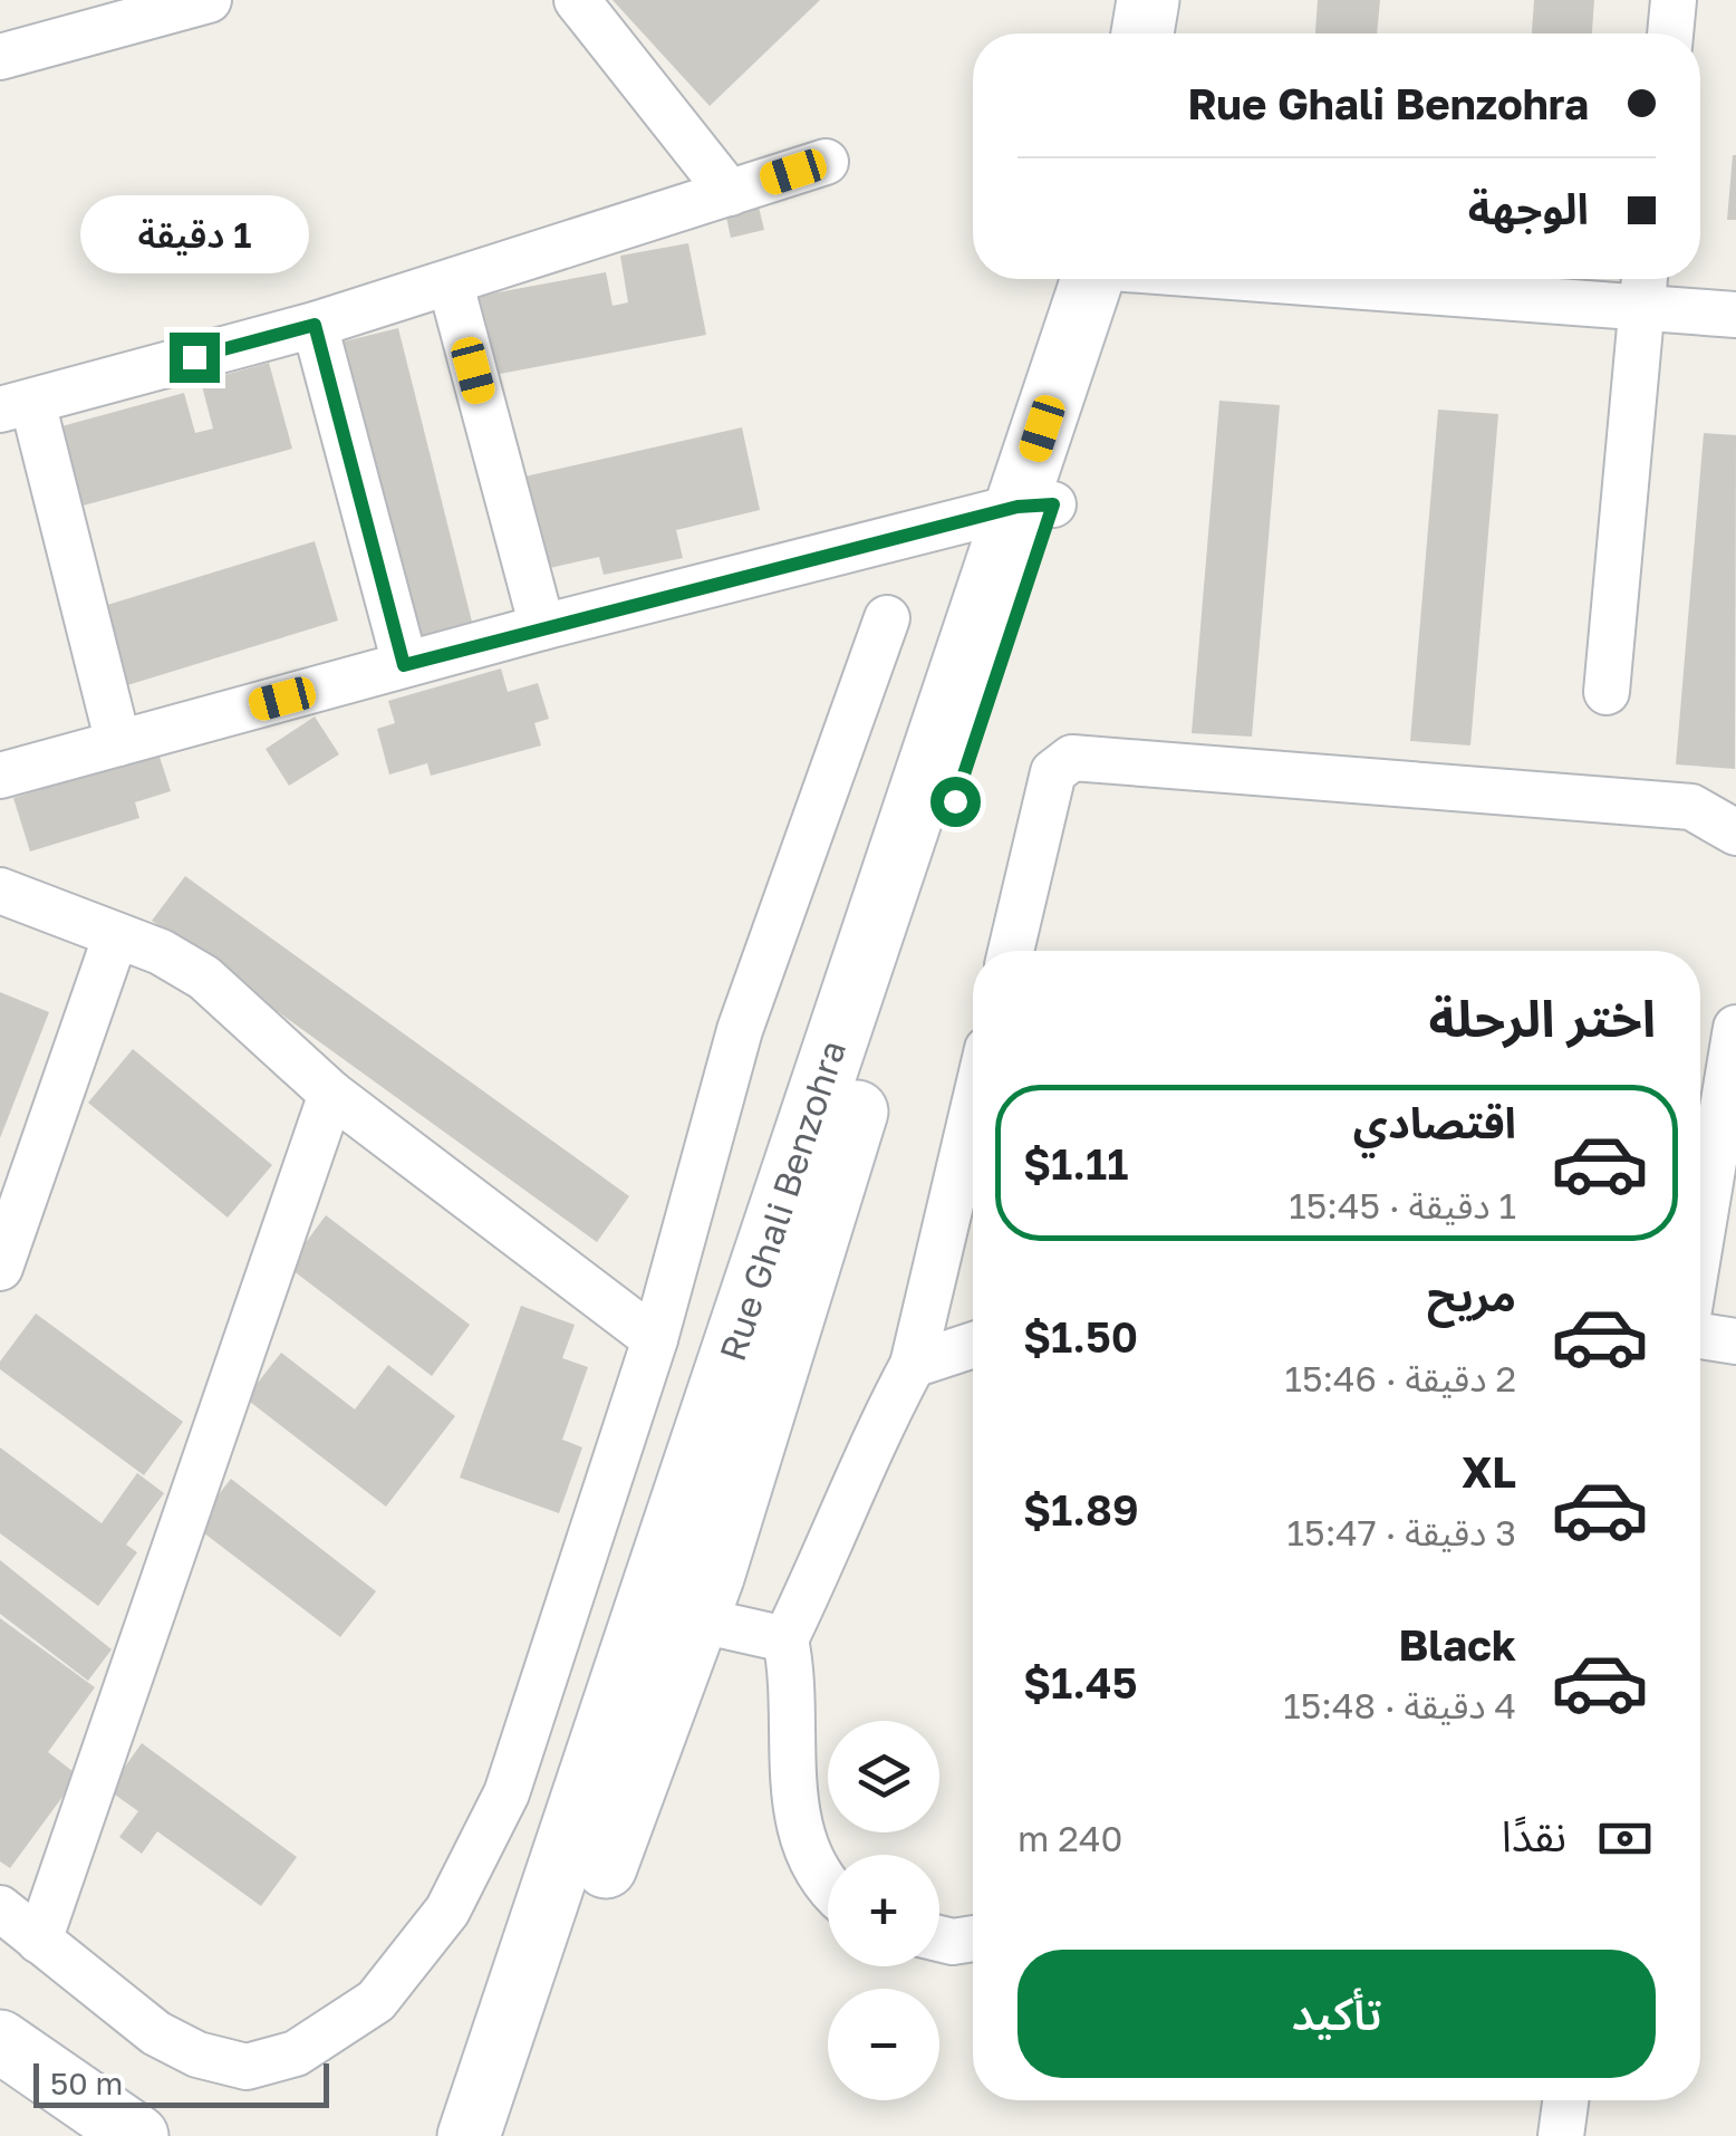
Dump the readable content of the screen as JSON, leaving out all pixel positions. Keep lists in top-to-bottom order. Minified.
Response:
{"streets":{"main road":["Rue Ghali Benzohra"]},"scale_bar":"50 m","page":{"banner":["Rue Ghali Benzohra","الوجهة"],"bubble":"1 دقيقة","heading":"اختر الرحلة","list":[{"name":"اقتصادي","note":"1 دقيقة · 15:45","value":"$1.11"},{"name":"مريح","note":"2 دقيقة · 15:46","value":"$1.50"},{"name":"XL","note":"3 دقيقة · 15:47","value":"$1.89"},{"name":"Black","note":"4 دقيقة · 15:48","value":"$1.45"}],"map_buttons":["+","−"],"pay":["نقدًا","240 m"],"buttons":"تأكيد","scale":"50 m"}}
